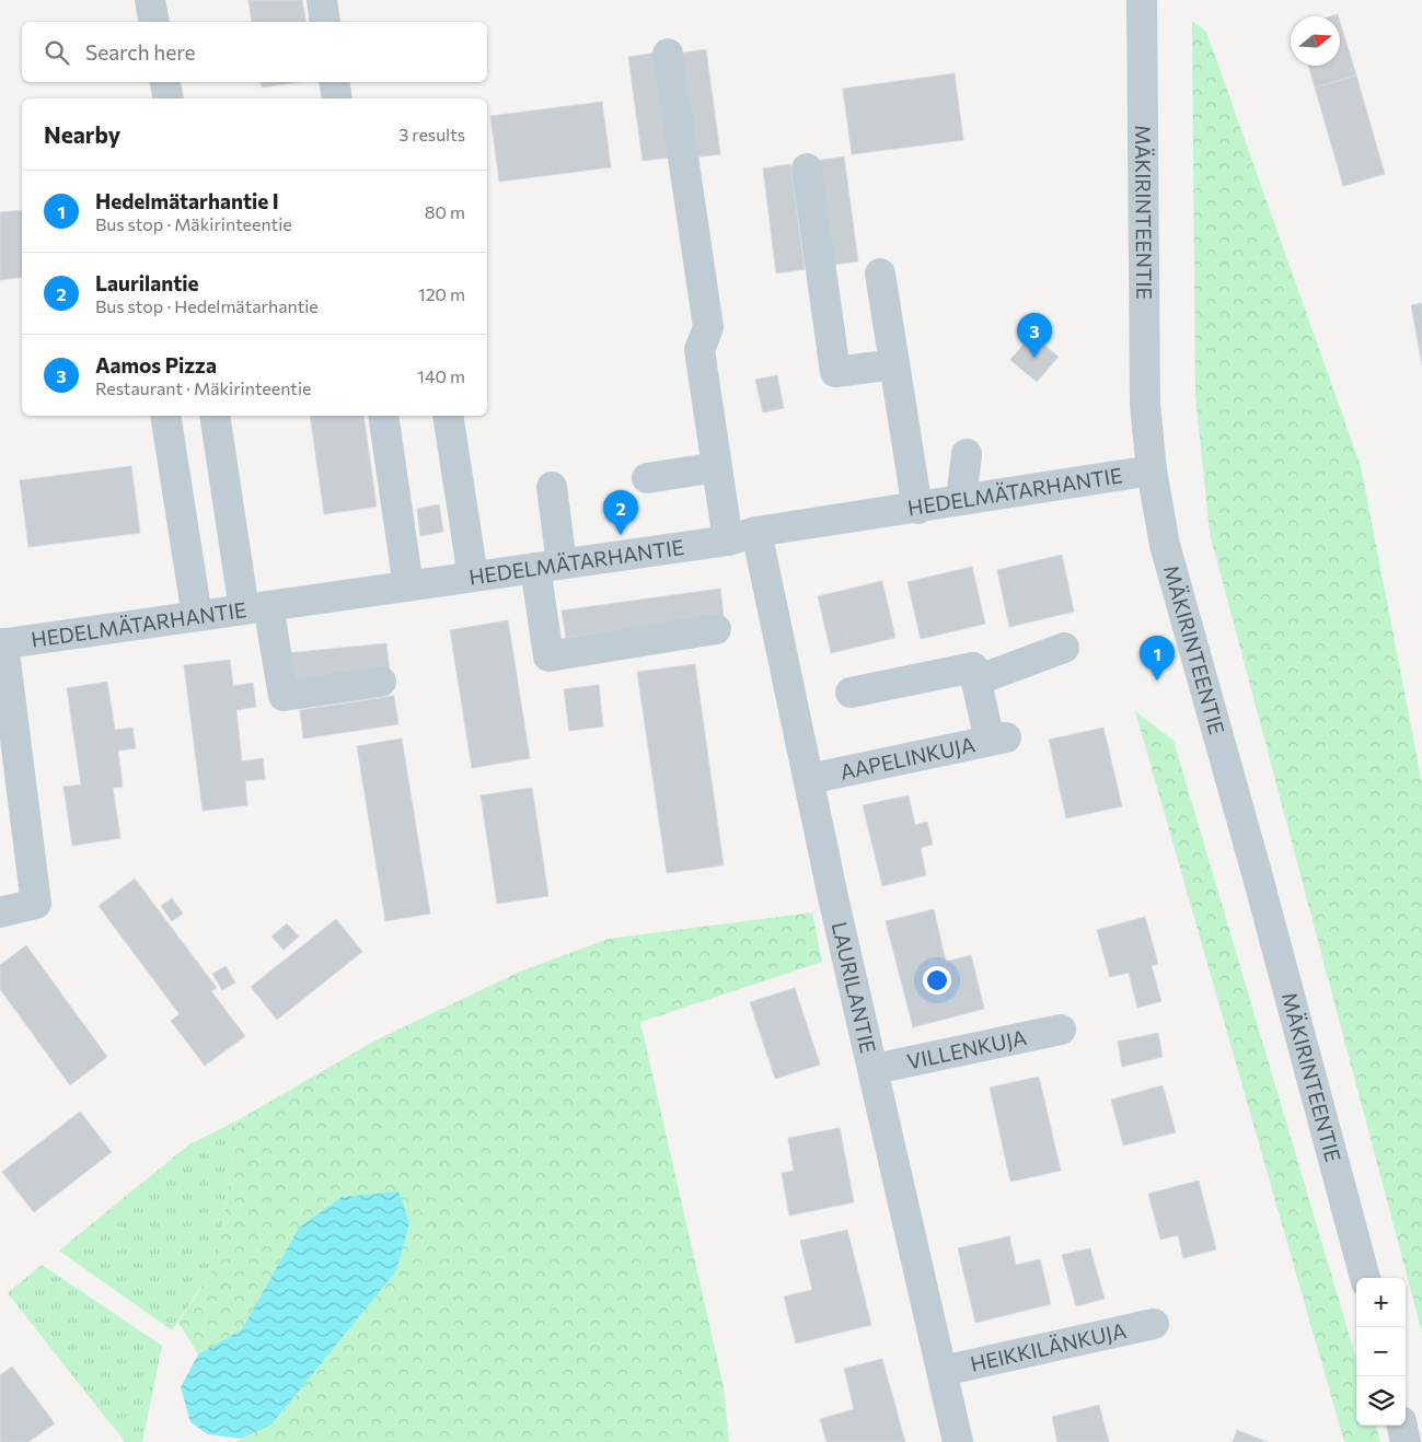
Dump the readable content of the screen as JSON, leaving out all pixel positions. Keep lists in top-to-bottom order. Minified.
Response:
{"streets":{"street":["MÄKIRINTEENTIE","HEDELMÄTARHANTIE","AAPELINKUJA","LAURILANTIE","VILLENKUJA","HEIKKILÄNKUJA"]},"crossings":[["MÄKIRINTEENTIE","HEDELMÄTARHANTIE"],["HEDELMÄTARHANTIE","LAURILANTIE"],["AAPELINKUJA","LAURILANTIE"],["LAURILANTIE","VILLENKUJA"],["LAURILANTIE","HEIKKILÄNKUJA"]],"north":"right","page":{"search":"Search here","heading":["Nearby","3 results"],"list":[{"mark":"1","name":"Hedelmätarhantie I","note":"Bus stop · Mäkirinteentie","value":"80 m"},{"mark":"2","name":"Laurilantie","note":"Bus stop · Hedelmätarhantie","value":"120 m"},{"mark":"3","name":"Aamos Pizza","note":"Restaurant · Mäkirinteentie","value":"140 m"}],"pins":["3","2","1"],"map_buttons":["+","−"]}}
